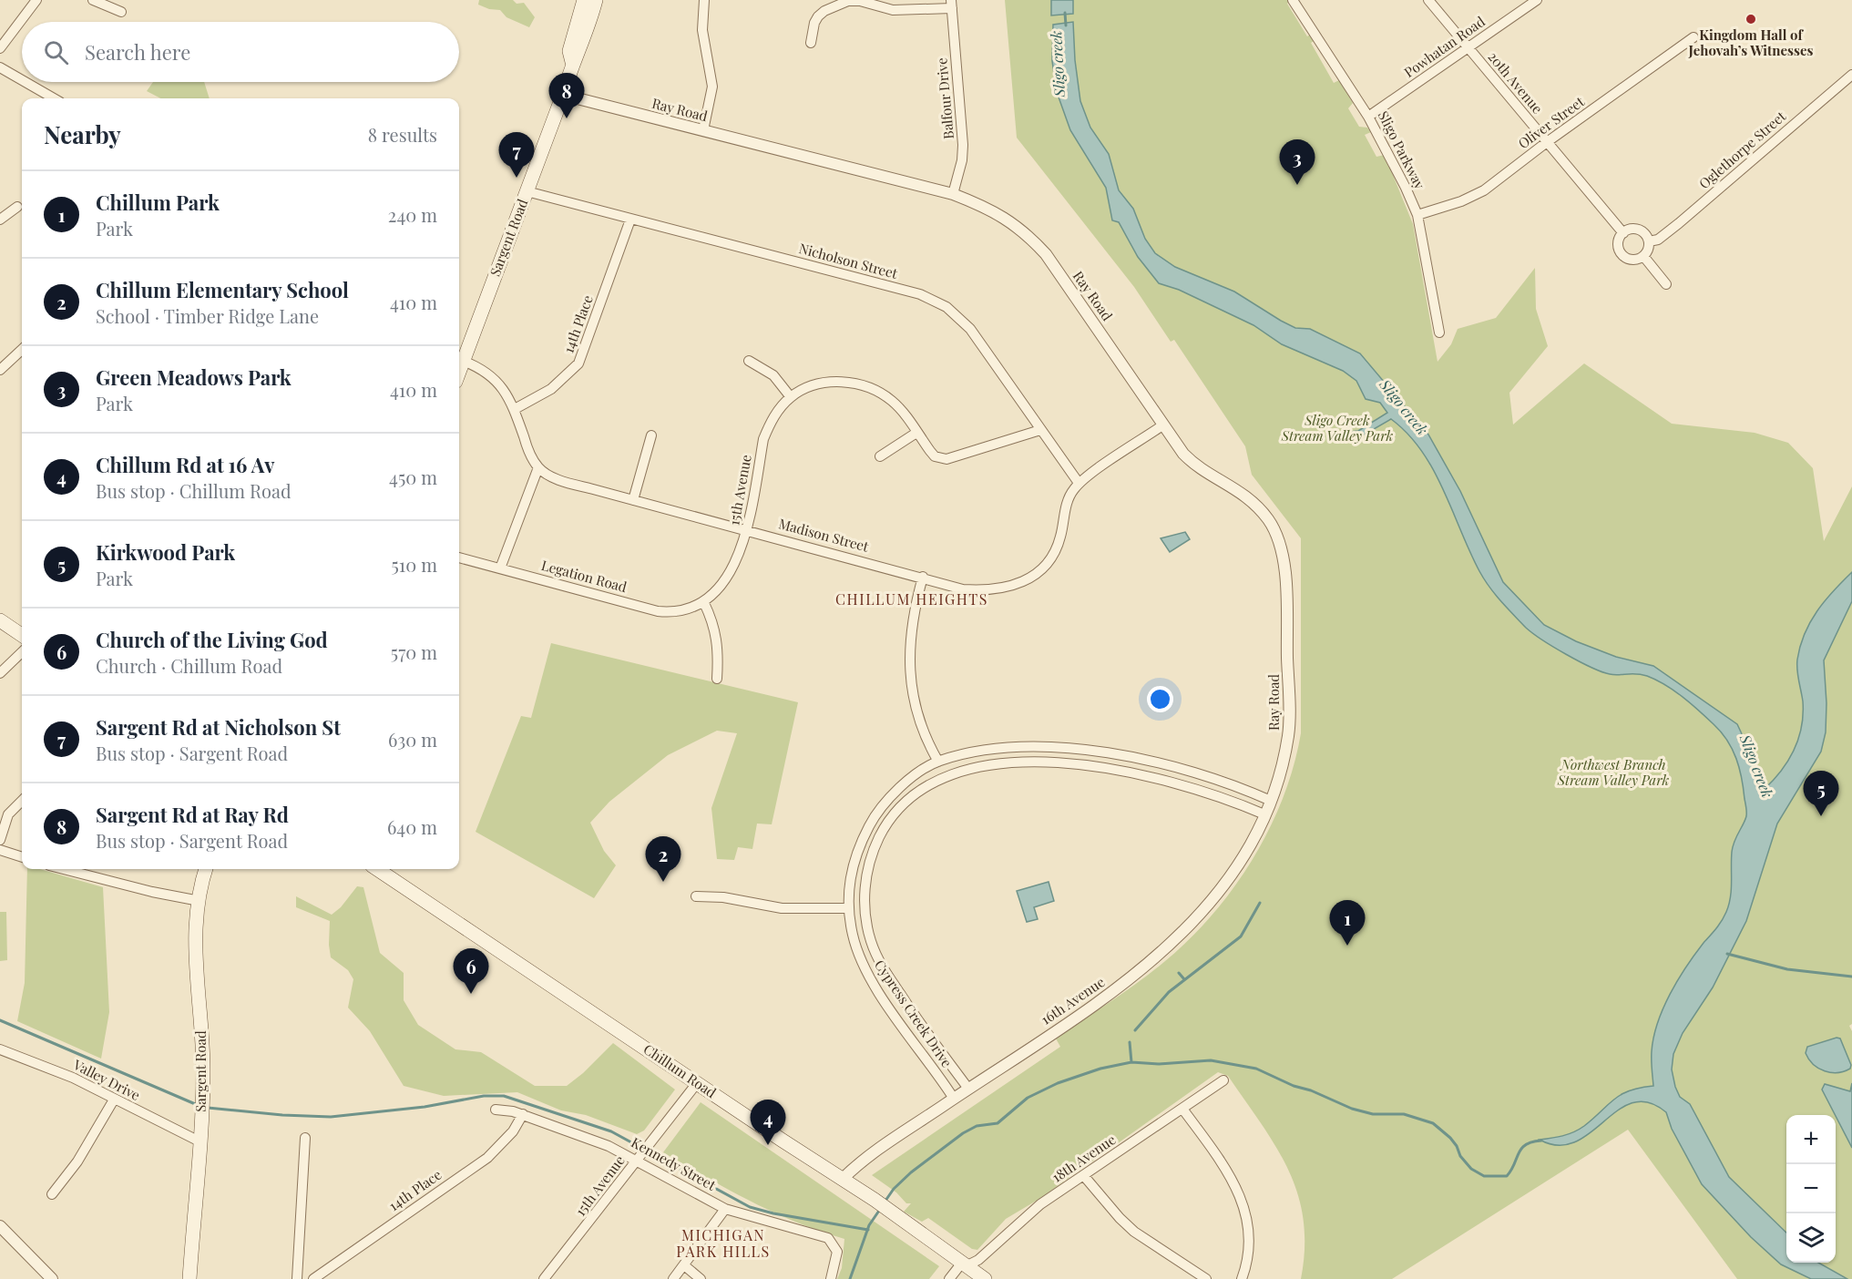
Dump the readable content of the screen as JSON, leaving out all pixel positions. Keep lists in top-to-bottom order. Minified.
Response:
{"streets":{"main road":["Sargent Road","Chillum Road"],"street":["Powhatan Road","20th Avenue","Balfour Drive","Ray Road","Oliver Street","Sligo Parkway","Oglethorpe Street","Nicholson Street","14th Place","15th Avenue","Madison Street","Legation Road","16th Avenue","Cypress Creek Drive","Valley Drive","18th Avenue","Kennedy Street"]},"crossings":[["Powhatan Road","20th Avenue"],["Powhatan Road","Sligo Parkway"],["20th Avenue","Oliver Street"],["20th Avenue","Oglethorpe Street"],["Balfour Drive","Ray Road"],["Ray Road","Sargent Road"],["Ray Road","Madison Street"],["Ray Road","16th Avenue"],["Ray Road","Cypress Creek Drive"],["Oliver Street","Sligo Parkway"],["Sargent Road","Nicholson Street"],["Sargent Road","Valley Drive"],["Nicholson Street","14th Place"],["Nicholson Street","15th Avenue"],["Nicholson Street","Madison Street"],["14th Place","Kennedy Street"],["15th Avenue","Madison Street"],["15th Avenue","Legation Road"],["15th Avenue","Chillum Road"],["15th Avenue","Kennedy Street"],["16th Avenue","Cypress Creek Drive"],["16th Avenue","Chillum Road"],["Chillum Road","18th Avenue"]],"districts":["CHILLUM HEIGHTS","MICHIGAN PARK HILLS"],"water":["Sligo creek"],"parks":["Sligo Creek Stream Valley Park","Northwest Branch Stream Valley Park"],"places":["Kingdom Hall of Jehovah’s Witnesses"],"page":{"search":"Search here","pins":["8","7","3","5","2","1","6","4"],"heading":["Nearby","8 results"],"list":[{"mark":"1","name":"Chillum Park","note":"Park","value":"240 m"},{"mark":"2","name":"Chillum Elementary School","note":"School · Timber Ridge Lane","value":"410 m"},{"mark":"3","name":"Green Meadows Park","note":"Park","value":"410 m"},{"mark":"4","name":"Chillum Rd at 16 Av","note":"Bus stop · Chillum Road","value":"450 m"},{"mark":"5","name":"Kirkwood Park","note":"Park","value":"510 m"},{"mark":"6","name":"Church of the Living God","note":"Church · Chillum Road","value":"570 m"},{"mark":"7","name":"Sargent Rd at Nicholson St","note":"Bus stop · Sargent Road","value":"630 m"},{"mark":"8","name":"Sargent Rd at Ray Rd","note":"Bus stop · Sargent Road","value":"640 m"}],"map_buttons":["+","−"]}}
